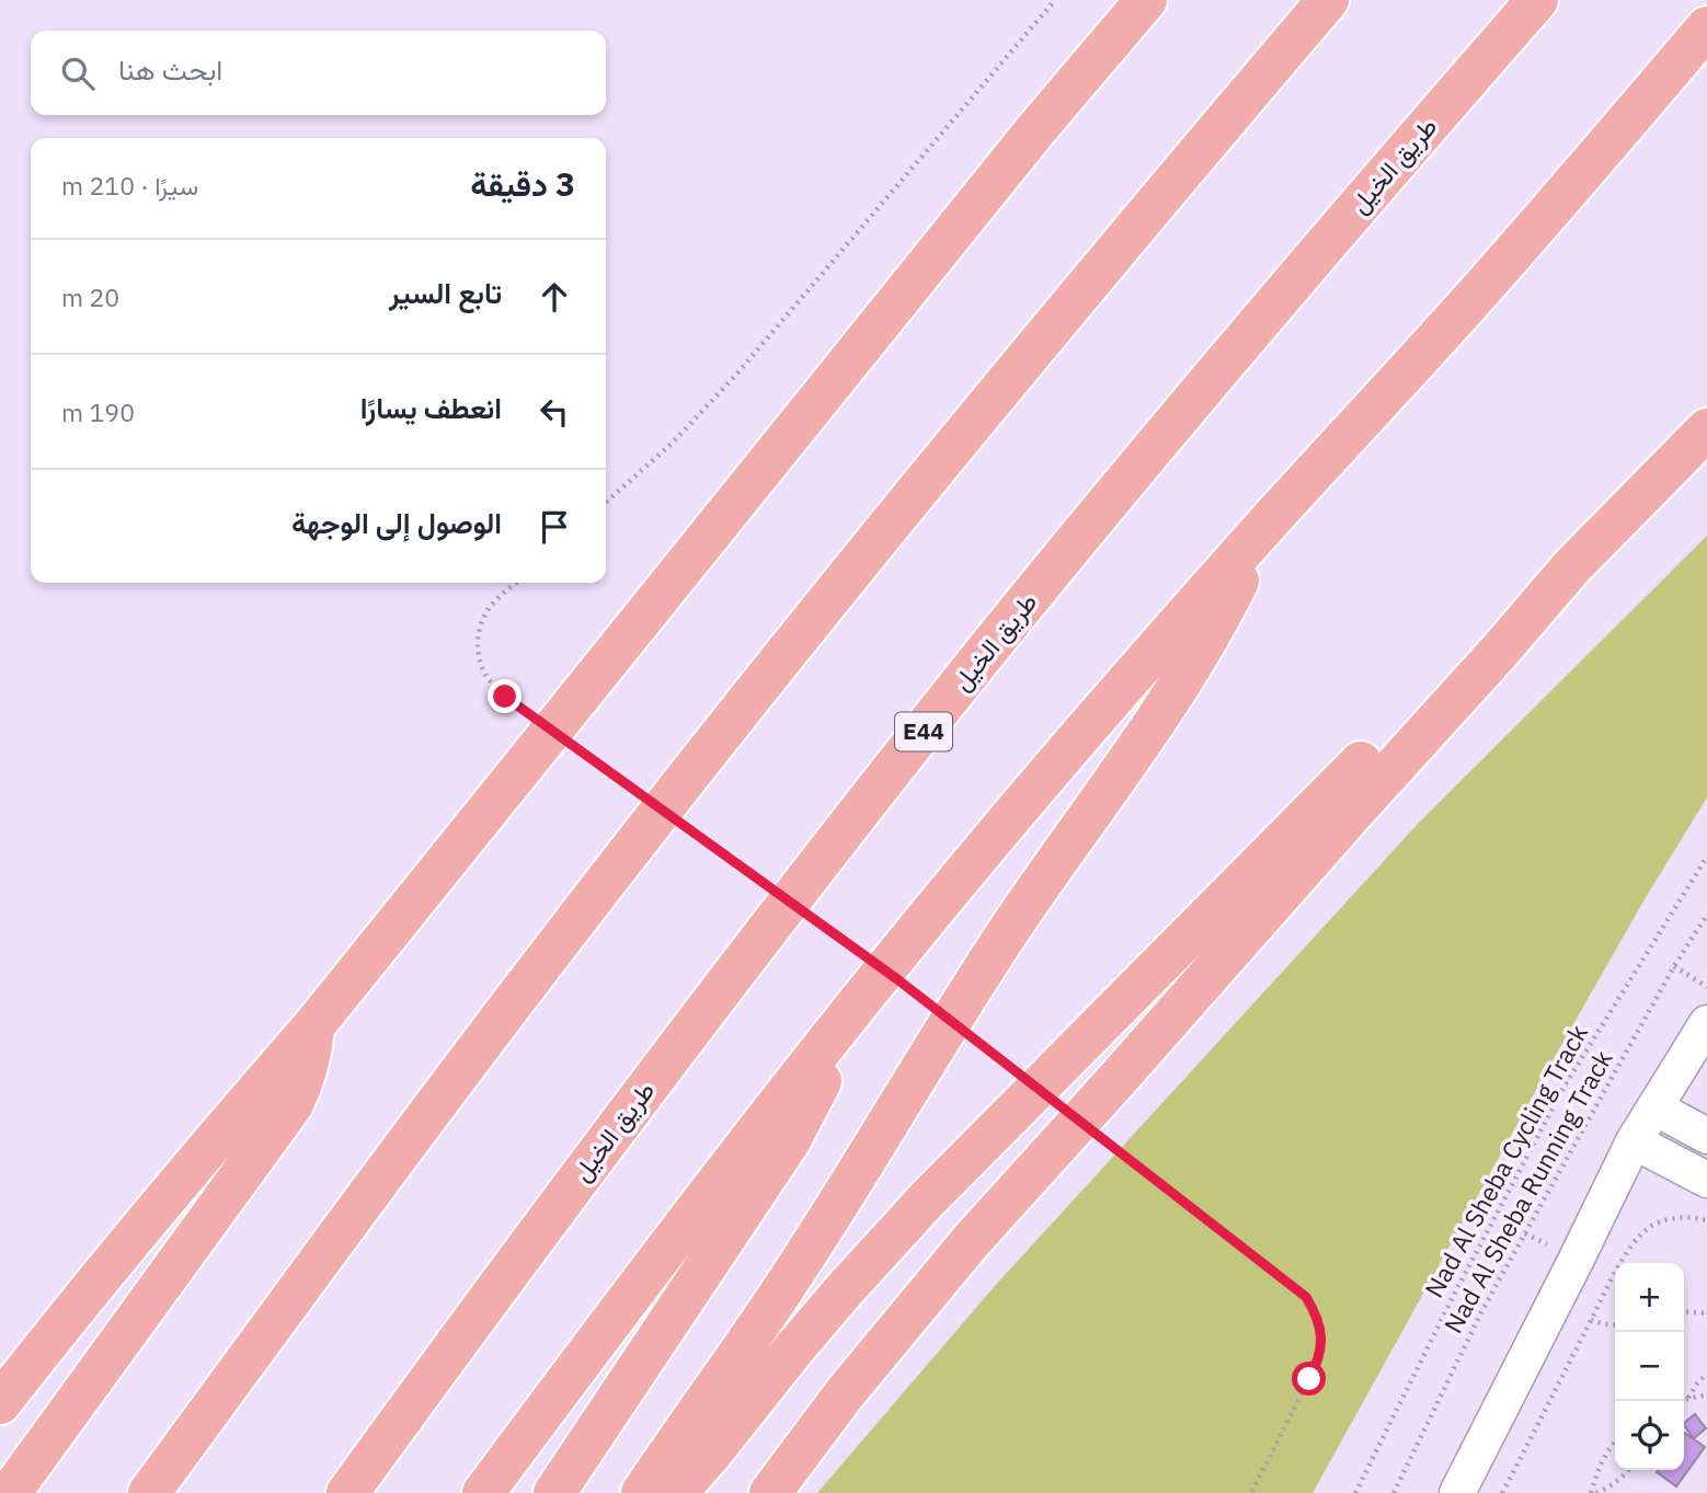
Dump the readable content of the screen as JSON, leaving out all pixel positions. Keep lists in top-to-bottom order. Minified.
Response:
{"streets":{"highway":["طريق الخيل","E44"],"path":["Nad Al Sheba Cycling Track","Nad Al Sheba Running Track"]},"page":{"search":"ابحث هنا","heading":["3 دقيقة","سيرًا · 210 m"],"list":[["تابع السير","20 m"],["انعطف يسارًا","190 m"],"الوصول إلى الوجهة"],"map_buttons":["+","−"]}}
